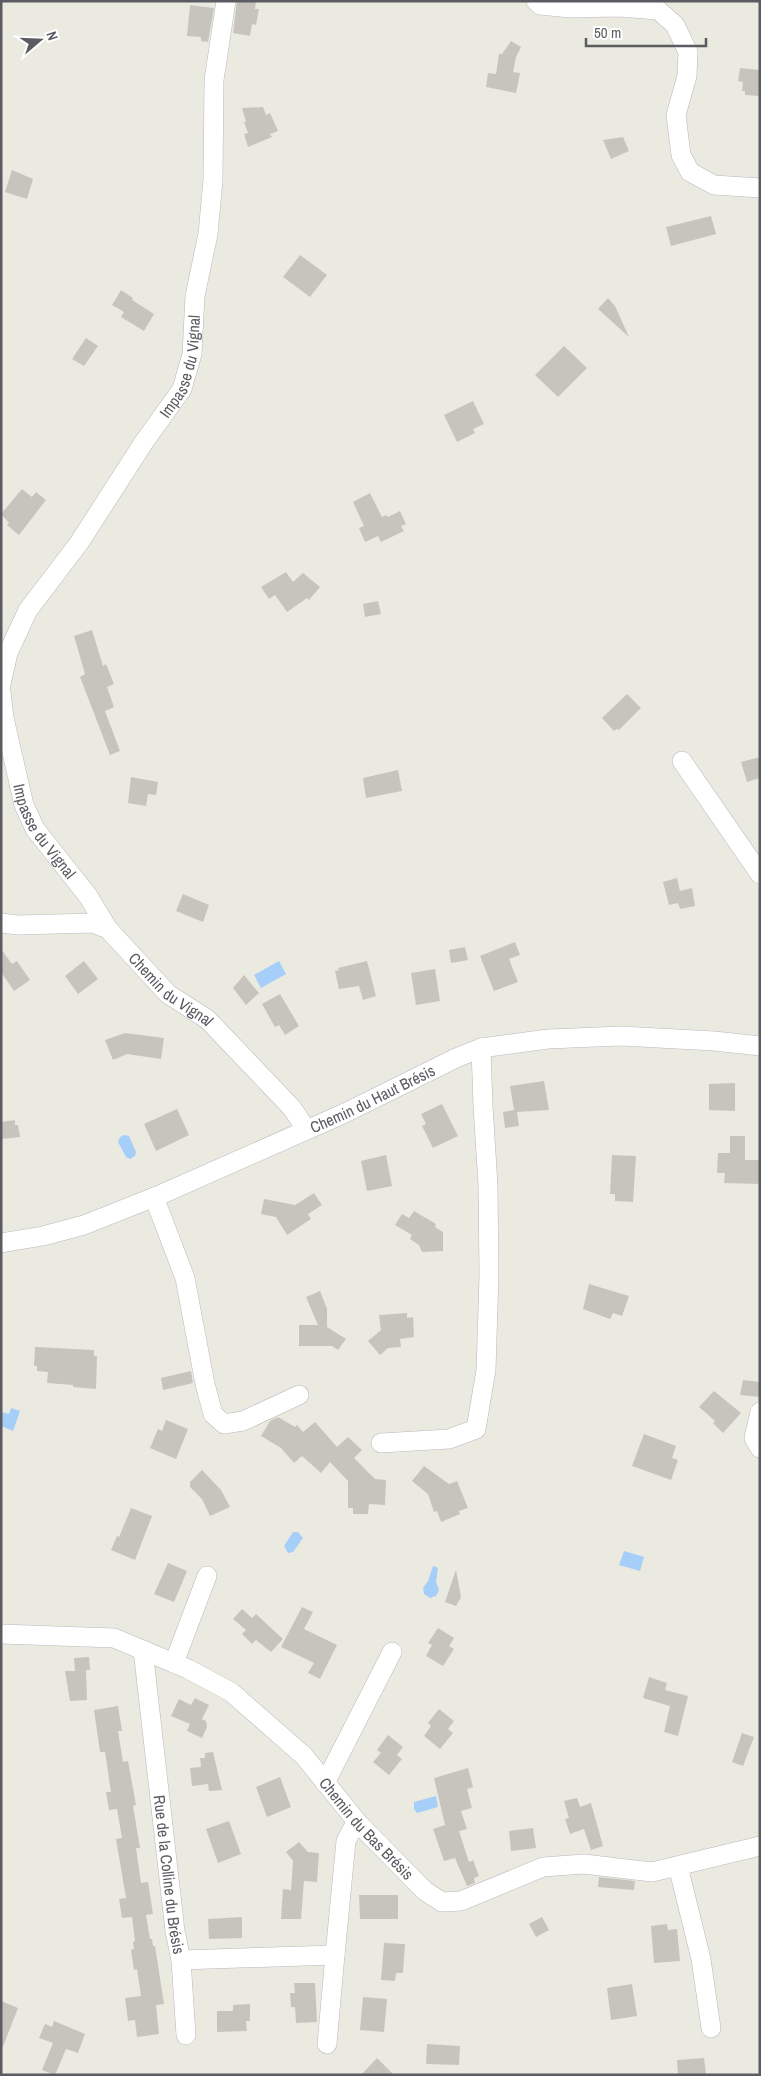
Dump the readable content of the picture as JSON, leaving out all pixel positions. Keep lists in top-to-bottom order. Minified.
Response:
{"streets":{"street":["Impasse du Vignal","Chemin du Vignal","Chemin du Haut Brésis","Chemin du Bas Brésis","Rue de la Colline du Brésis"]},"crossings":[["Impasse du Vignal","Chemin du Vignal"],["Chemin du Vignal","Chemin du Haut Brésis"],["Chemin du Bas Brésis","Rue de la Colline du Brésis"]],"scale_bar":"50 m","north":"right"}
